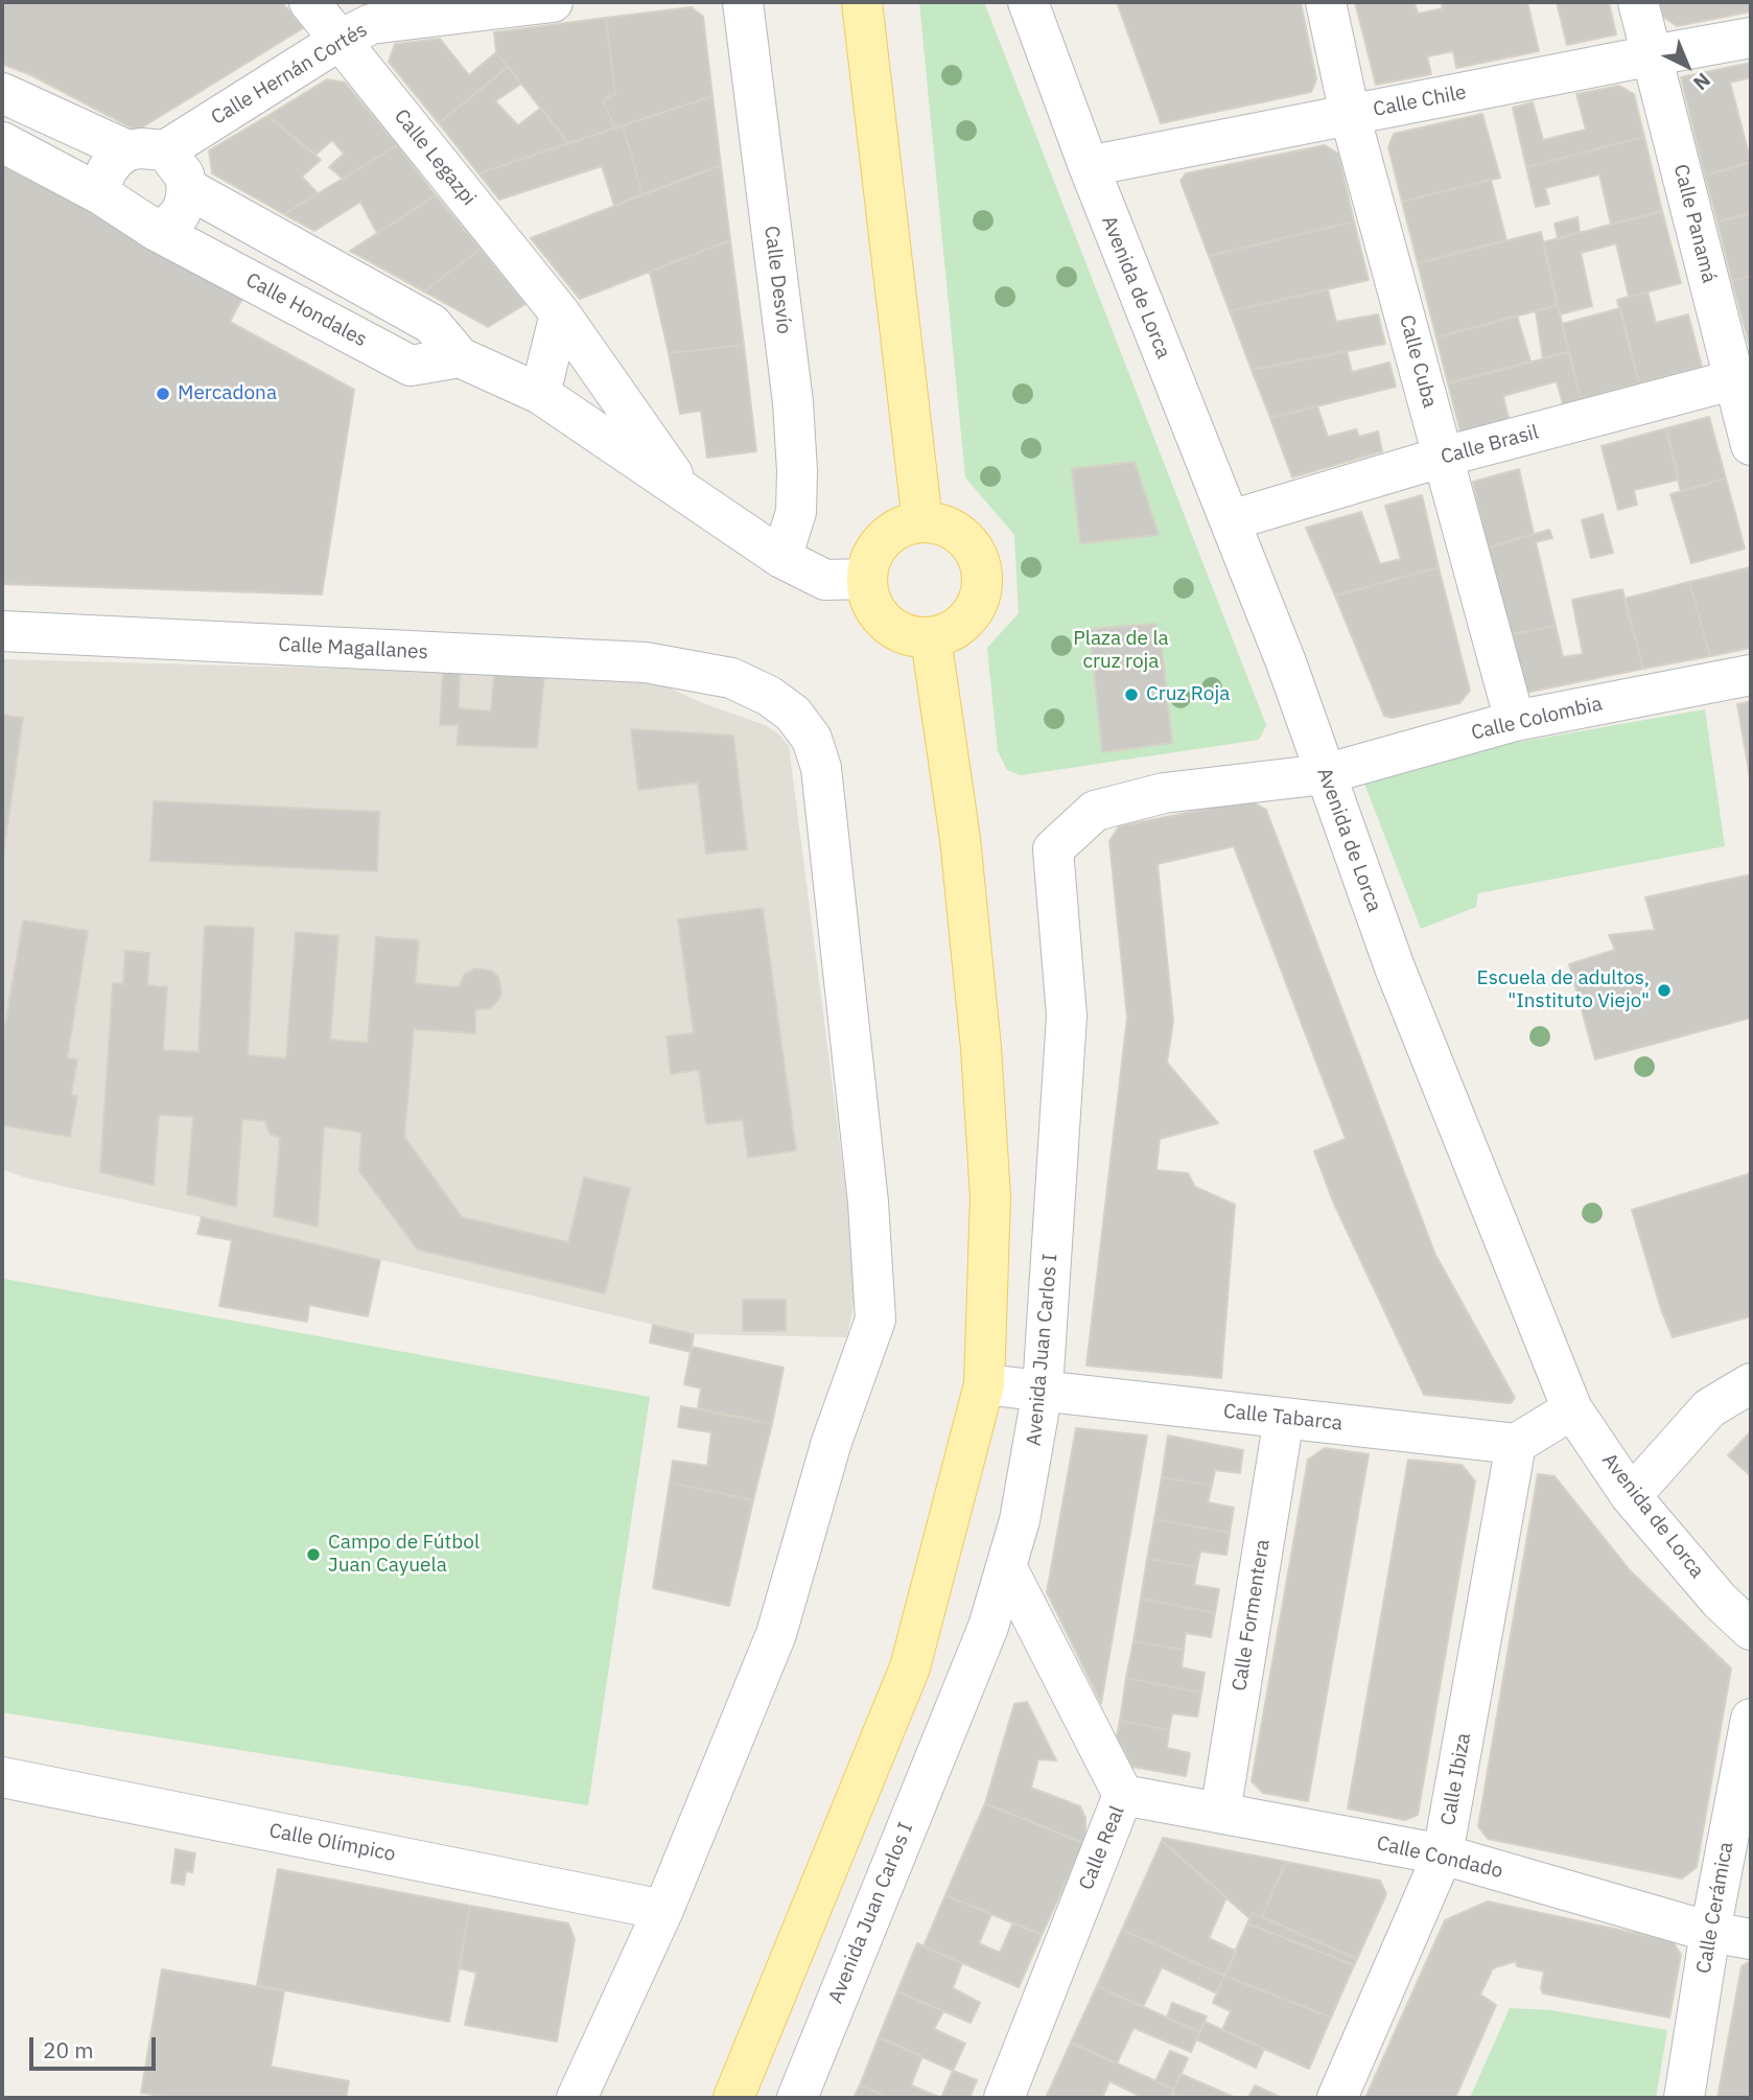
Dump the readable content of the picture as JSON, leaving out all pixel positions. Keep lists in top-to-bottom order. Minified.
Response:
{"streets":{"street":["Calle Hernán Cortés","Calle Chile","Calle Legazpi","Calle Panamá","Calle Desvío","Avenida de Lorca","Calle Hondales","Calle Cuba","Calle Brasil","Calle Magallanes","Calle Colombia","Avenida Juan Carlos I","Calle Tabarca","Calle Formentera","Calle Ibiza","Calle Olímpico","Calle Real","Calle Condado","Calle Cerámica"]},"crossings":[["Calle Hernán Cortés","Calle Legazpi"],["Calle Hernán Cortés","Calle Hondales"],["Calle Chile","Calle Panamá"],["Calle Chile","Avenida de Lorca"],["Calle Chile","Calle Cuba"],["Calle Legazpi","Calle Desvío"],["Calle Panamá","Calle Brasil"],["Avenida de Lorca","Calle Brasil"],["Avenida de Lorca","Calle Colombia"],["Avenida de Lorca","Avenida Juan Carlos I"],["Calle Cuba","Calle Brasil"],["Calle Cuba","Calle Colombia"],["Calle Magallanes","Calle Olímpico"],["Calle Colombia","Avenida Juan Carlos I"],["Avenida Juan Carlos I","Calle Tabarca"],["Avenida Juan Carlos I","Calle Real"],["Calle Tabarca","Calle Formentera"],["Calle Tabarca","Calle Ibiza"],["Calle Formentera","Calle Condado"],["Calle Ibiza","Calle Condado"],["Calle Real","Calle Condado"],["Calle Condado","Calle Cerámica"]],"parks":["Plaza de la cruz roja"],"places":["Mercadona","Cruz Roja","Escuela de adultos, \"Instituto Viejo\"","Campo de Fútbol Juan Cayuela"],"scale_bar":"20 m","north":"bottom right"}
